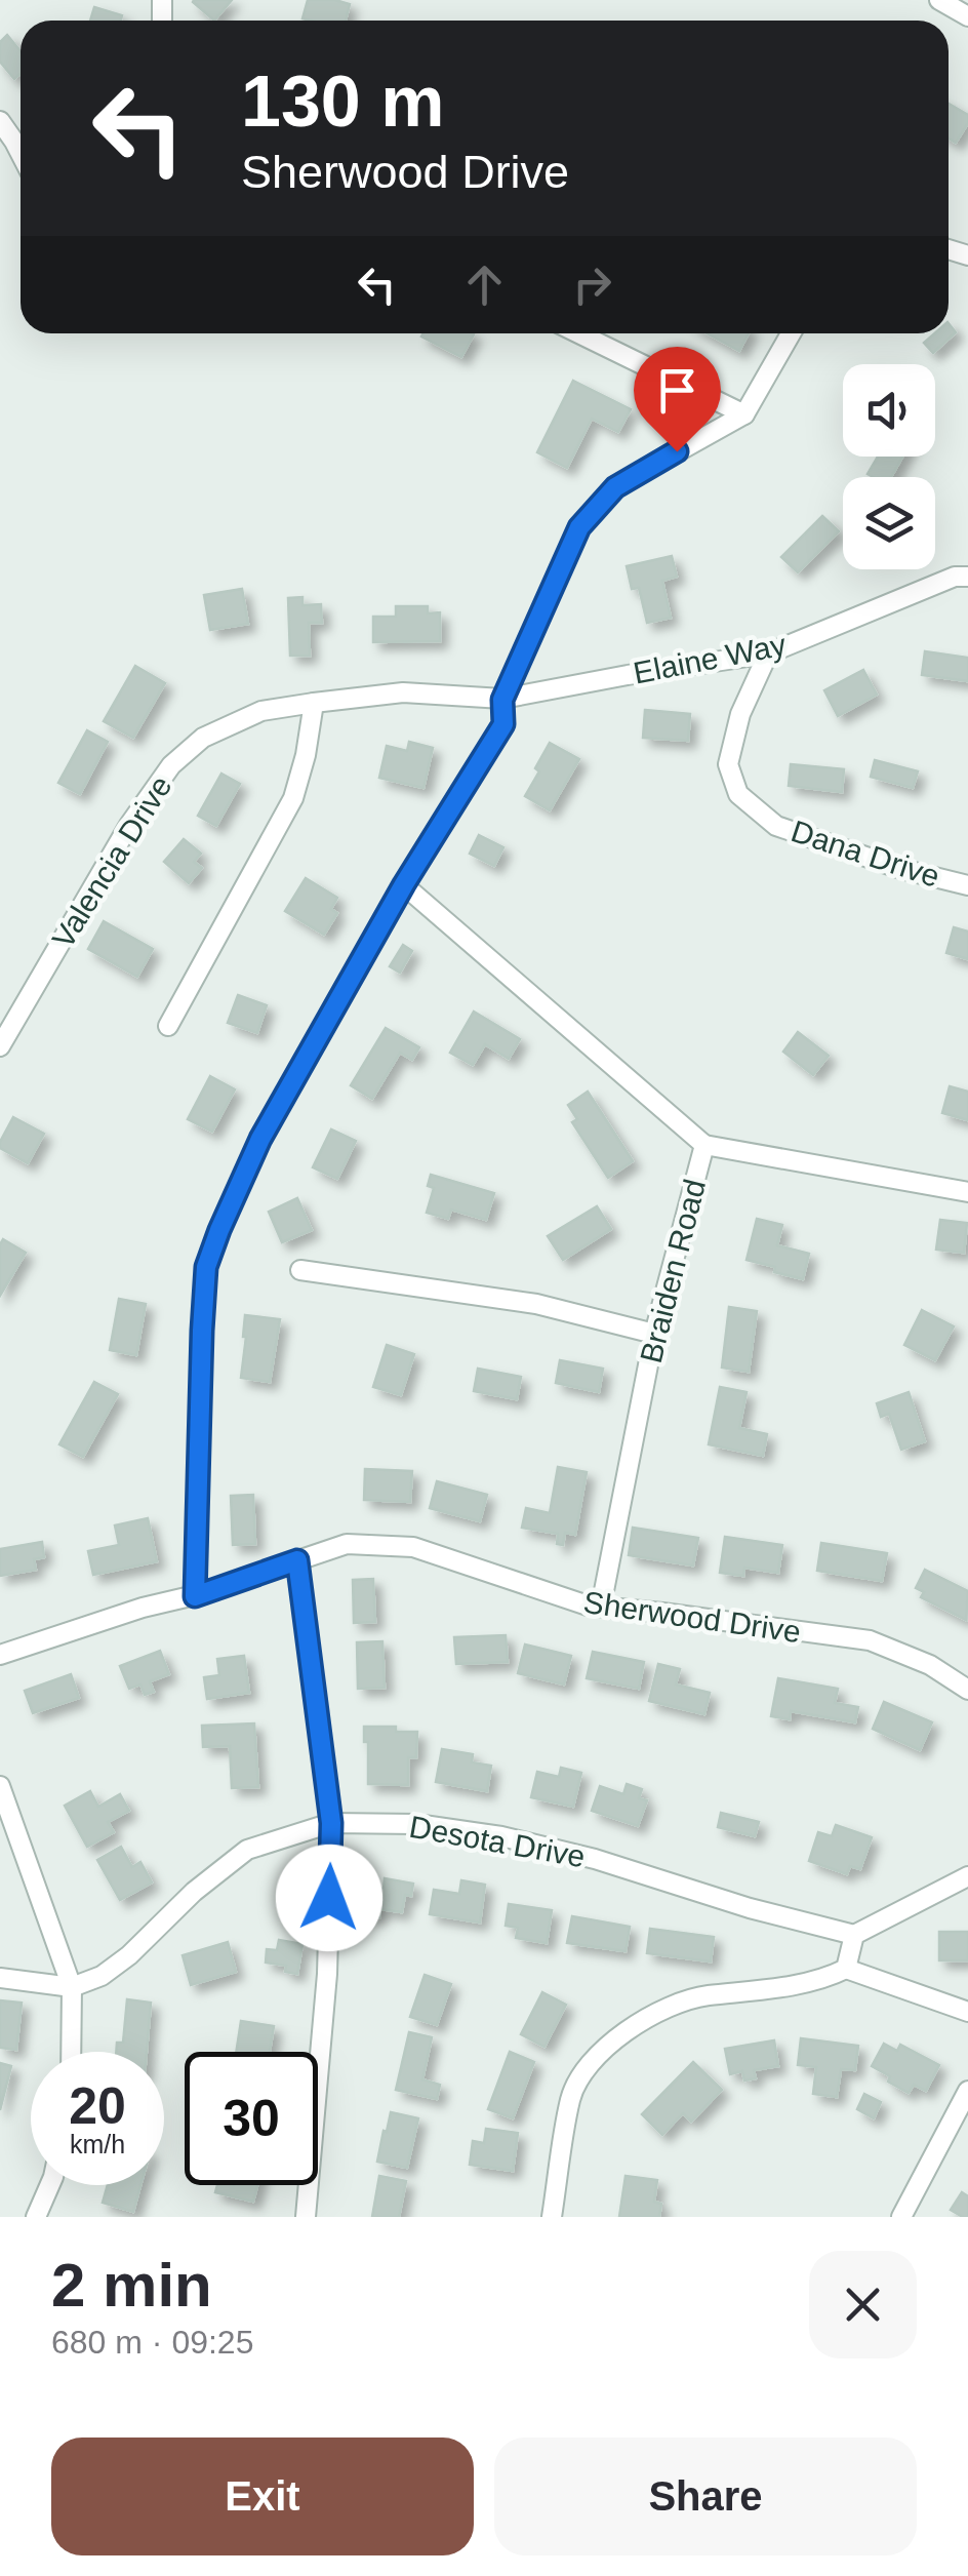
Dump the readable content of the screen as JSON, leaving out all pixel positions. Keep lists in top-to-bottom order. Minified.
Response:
{"streets":{"street":["Elaine Way","Dana Drive","Valencia Drive","Braiden Road","Sherwood Drive","Desota Drive"]},"crossings":[["Elaine Way","Dana Drive"],["Elaine Way","Valencia Drive"],["Braiden Road","Sherwood Drive"]],"page":{"turn":["130 m","Sherwood Drive"],"speed":"20 km/h","limit":"30","heading":["2 min","680 m · 09:25"],"buttons":["Exit","Share"]}}
